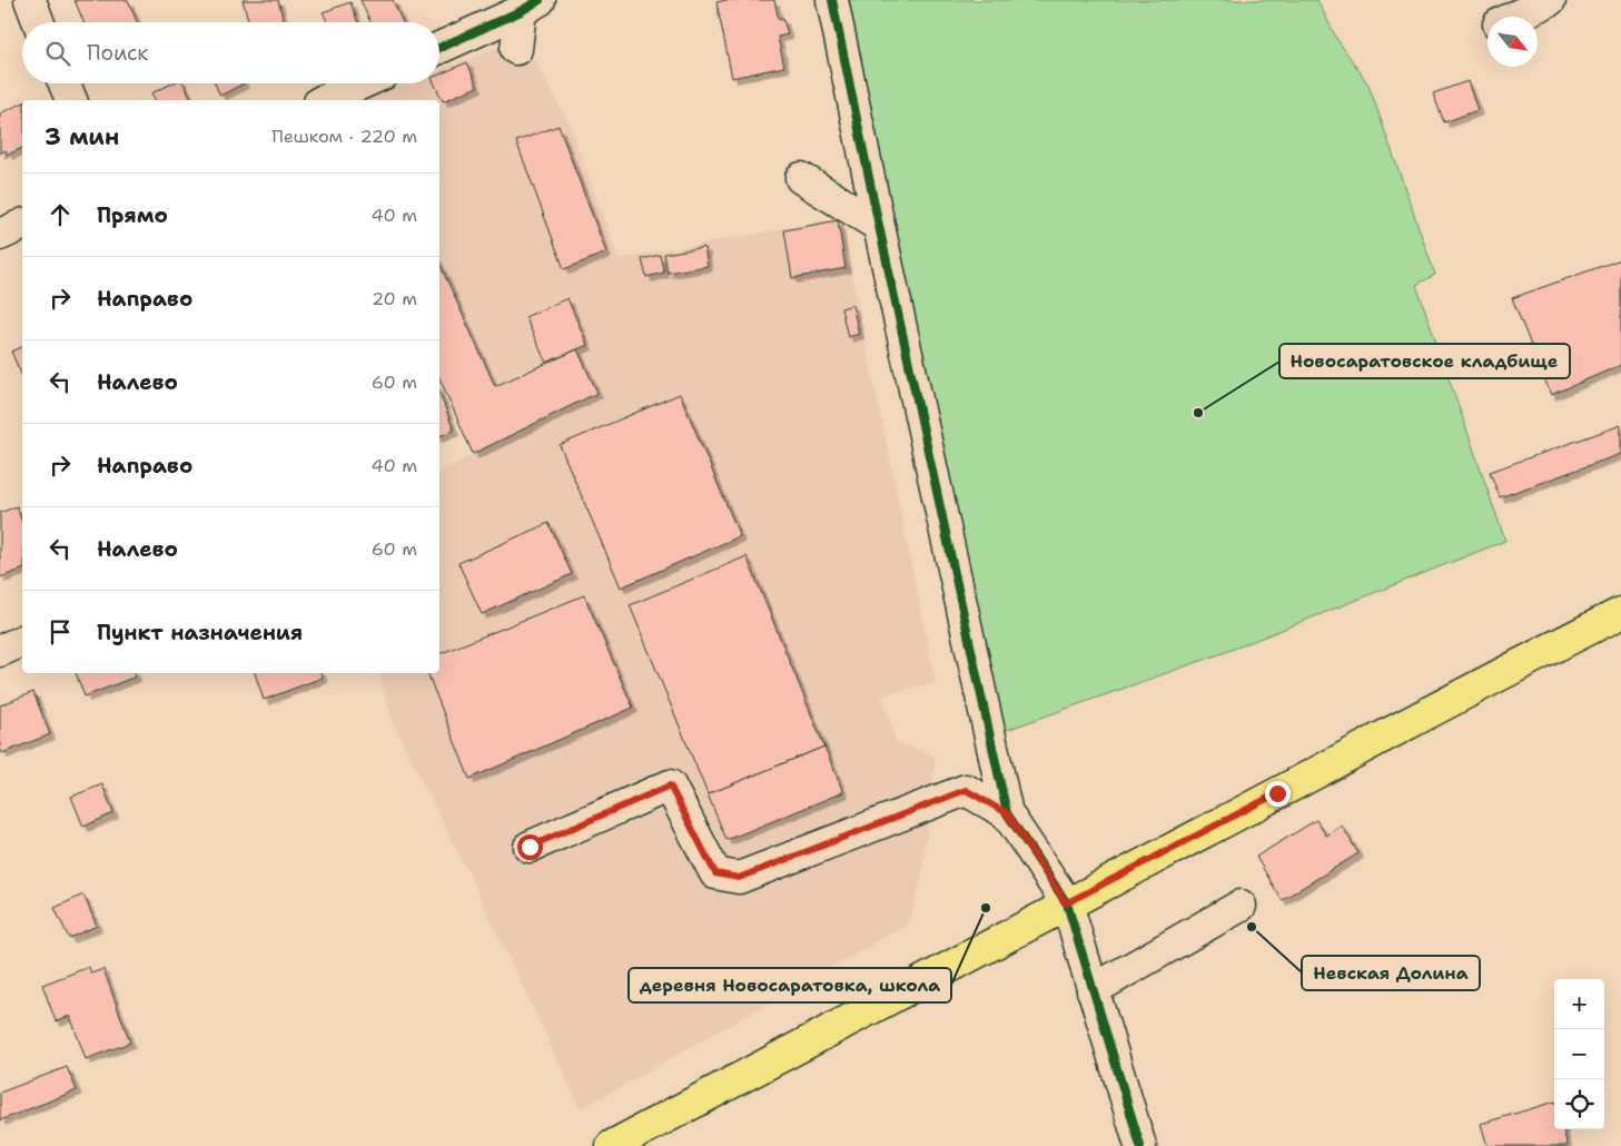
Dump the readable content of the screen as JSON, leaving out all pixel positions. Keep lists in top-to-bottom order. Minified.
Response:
{"places":["Новосаратовское кладбище","деревня Новосаратовка, школа","Невская Долина"],"north":"bottom right","page":{"search":"Поиск","heading":["3 мин","Пешком · 220 m"],"list":[["Прямо","40 m"],["Направо","20 m"],["Налево","60 m"],["Направо","40 m"],["Налево","60 m"],"Пункт назначения"],"map_buttons":["+","−"]}}
